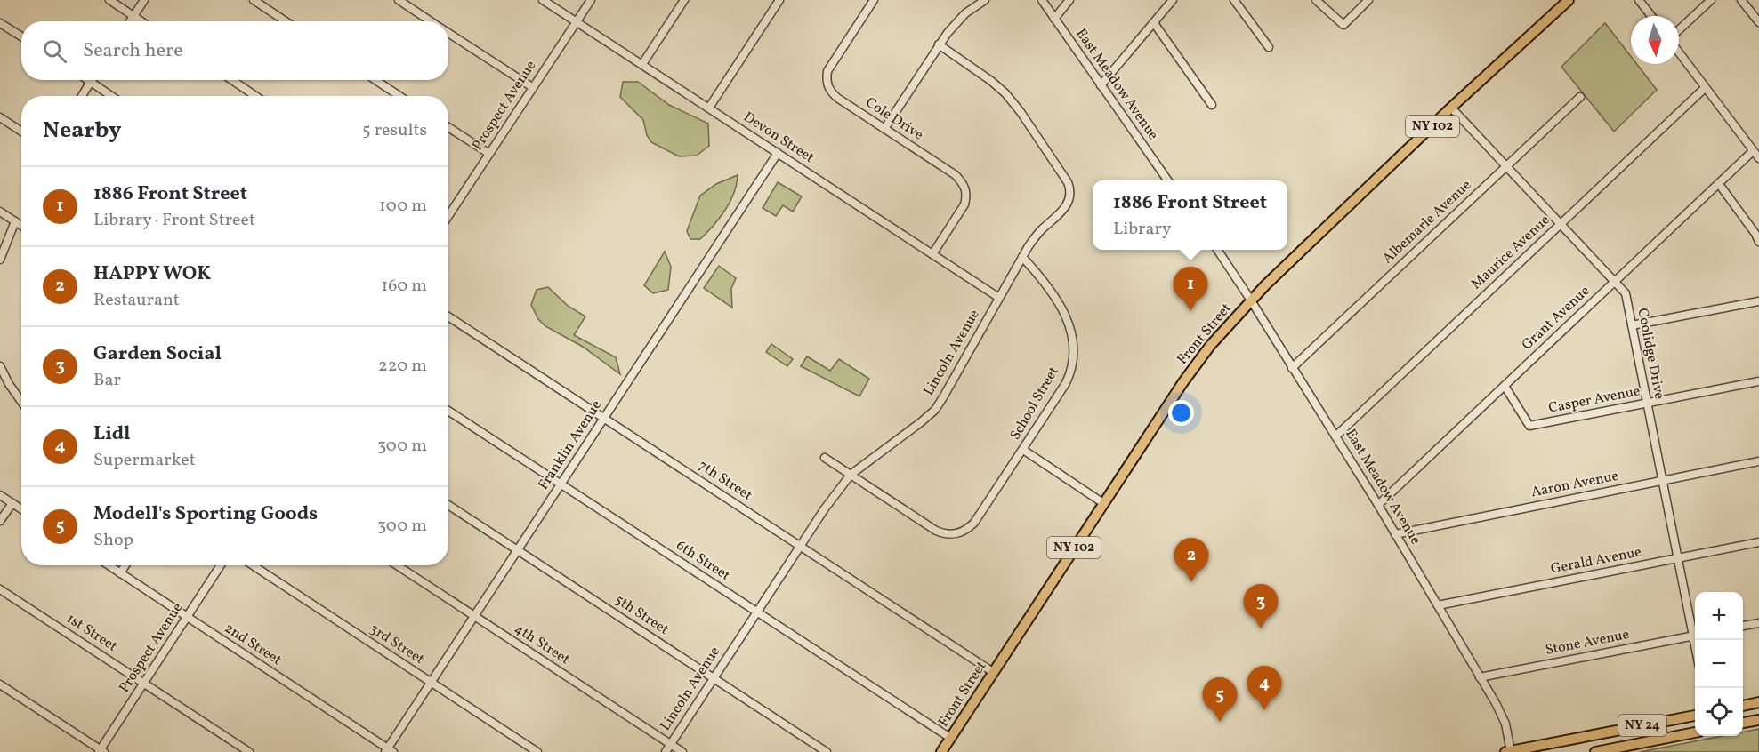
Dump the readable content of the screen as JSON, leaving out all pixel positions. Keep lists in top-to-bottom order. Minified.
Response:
{"streets":{"main road":["NY 102","Front Street","NY 24"],"street":["East Meadow Avenue","Prospect Avenue","Cole Drive","Devon Street","Albemarle Avenue","Maurice Avenue","Grant Avenue","Lincoln Avenue","Coolidge Drive","Casper Avenue","School Street","Franklin Avenue","7th Street","Aaron Avenue","6th Street","Gerald Avenue","5th Street","1st Street","Stone Avenue","2nd Street","3rd Street","4th Street"]},"crossings":[["East Meadow Avenue","Albemarle Avenue"],["East Meadow Avenue","Maurice Avenue"],["East Meadow Avenue","Grant Avenue"],["East Meadow Avenue","Front Street"],["East Meadow Avenue","Aaron Avenue"],["East Meadow Avenue","Gerald Avenue"],["East Meadow Avenue","Stone Avenue"],["East Meadow Avenue","NY 24"],["Prospect Avenue","Devon Street"],["Prospect Avenue","1st Street"],["Prospect Avenue","2nd Street"],["Cole Drive","Devon Street"],["Devon Street","Lincoln Avenue"],["Devon Street","Franklin Avenue"],["Albemarle Avenue","Coolidge Drive"],["Maurice Avenue","Coolidge Drive"],["Grant Avenue","Coolidge Drive"],["Grant Avenue","Casper Avenue"],["Front Street","Coolidge Drive"],["Front Street","7th Street"],["Front Street","6th Street"],["Lincoln Avenue","School Street"],["Lincoln Avenue","7th Street"],["Lincoln Avenue","6th Street"],["Lincoln Avenue","5th Street"],["Lincoln Avenue","4th Street"],["Coolidge Drive","Casper Avenue"],["Coolidge Drive","Aaron Avenue"],["Coolidge Drive","Gerald Avenue"],["Franklin Avenue","7th Street"],["Franklin Avenue","6th Street"],["Franklin Avenue","5th Street"],["Franklin Avenue","2nd Street"],["Franklin Avenue","3rd Street"],["Franklin Avenue","4th Street"]],"north":"bottom","page":{"search":"Search here","heading":["Nearby","5 results"],"list":[{"mark":"1","name":"1886 Front Street","note":"Library · Front Street","value":"100 m"},{"mark":"2","name":"HAPPY WOK","note":"Restaurant","value":"160 m"},{"mark":"3","name":"Garden Social","note":"Bar","value":"220 m"},{"mark":"4","name":"Lidl","note":"Supermarket","value":"300 m"},{"mark":"5","name":"Modell's Sporting Goods","note":"Shop","value":"300 m"}],"popup":["1886 Front Street","Library"],"pins":["1","2","3","4","5"],"map_buttons":["+","−"]}}
